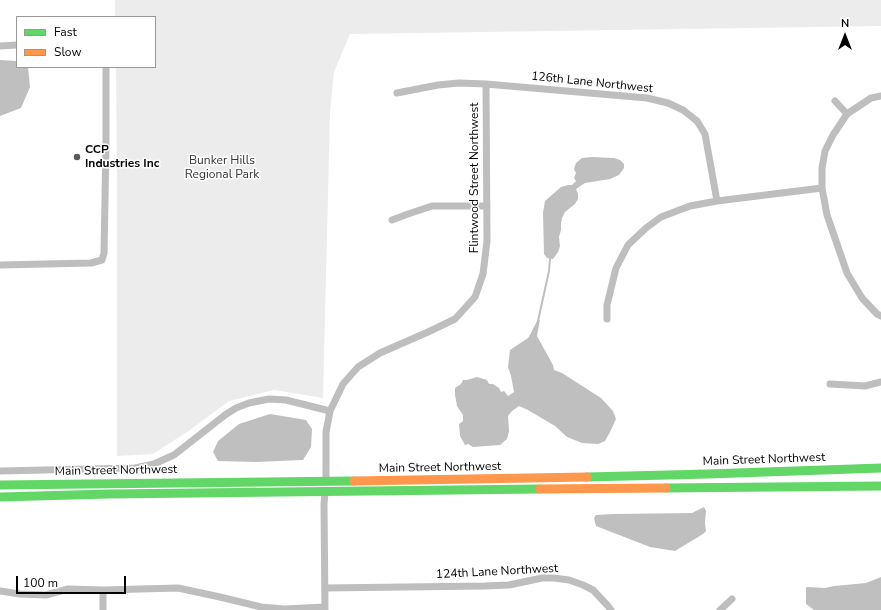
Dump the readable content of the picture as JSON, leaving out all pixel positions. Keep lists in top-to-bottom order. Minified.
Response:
{"streets":{"main road":["Main Street Northwest"],"street":["126th Lane Northwest","Flintwood Street Northwest","124th Lane Northwest"]},"crossings":[["126th Lane Northwest","Flintwood Street Northwest"],["Flintwood Street Northwest","Main Street Northwest"]],"parks":["Bunker Hills Regional Park"],"places":["CCP Industries Inc"],"legend":["Fast","Slow"],"scale_bar":"100 m","north":"top"}
